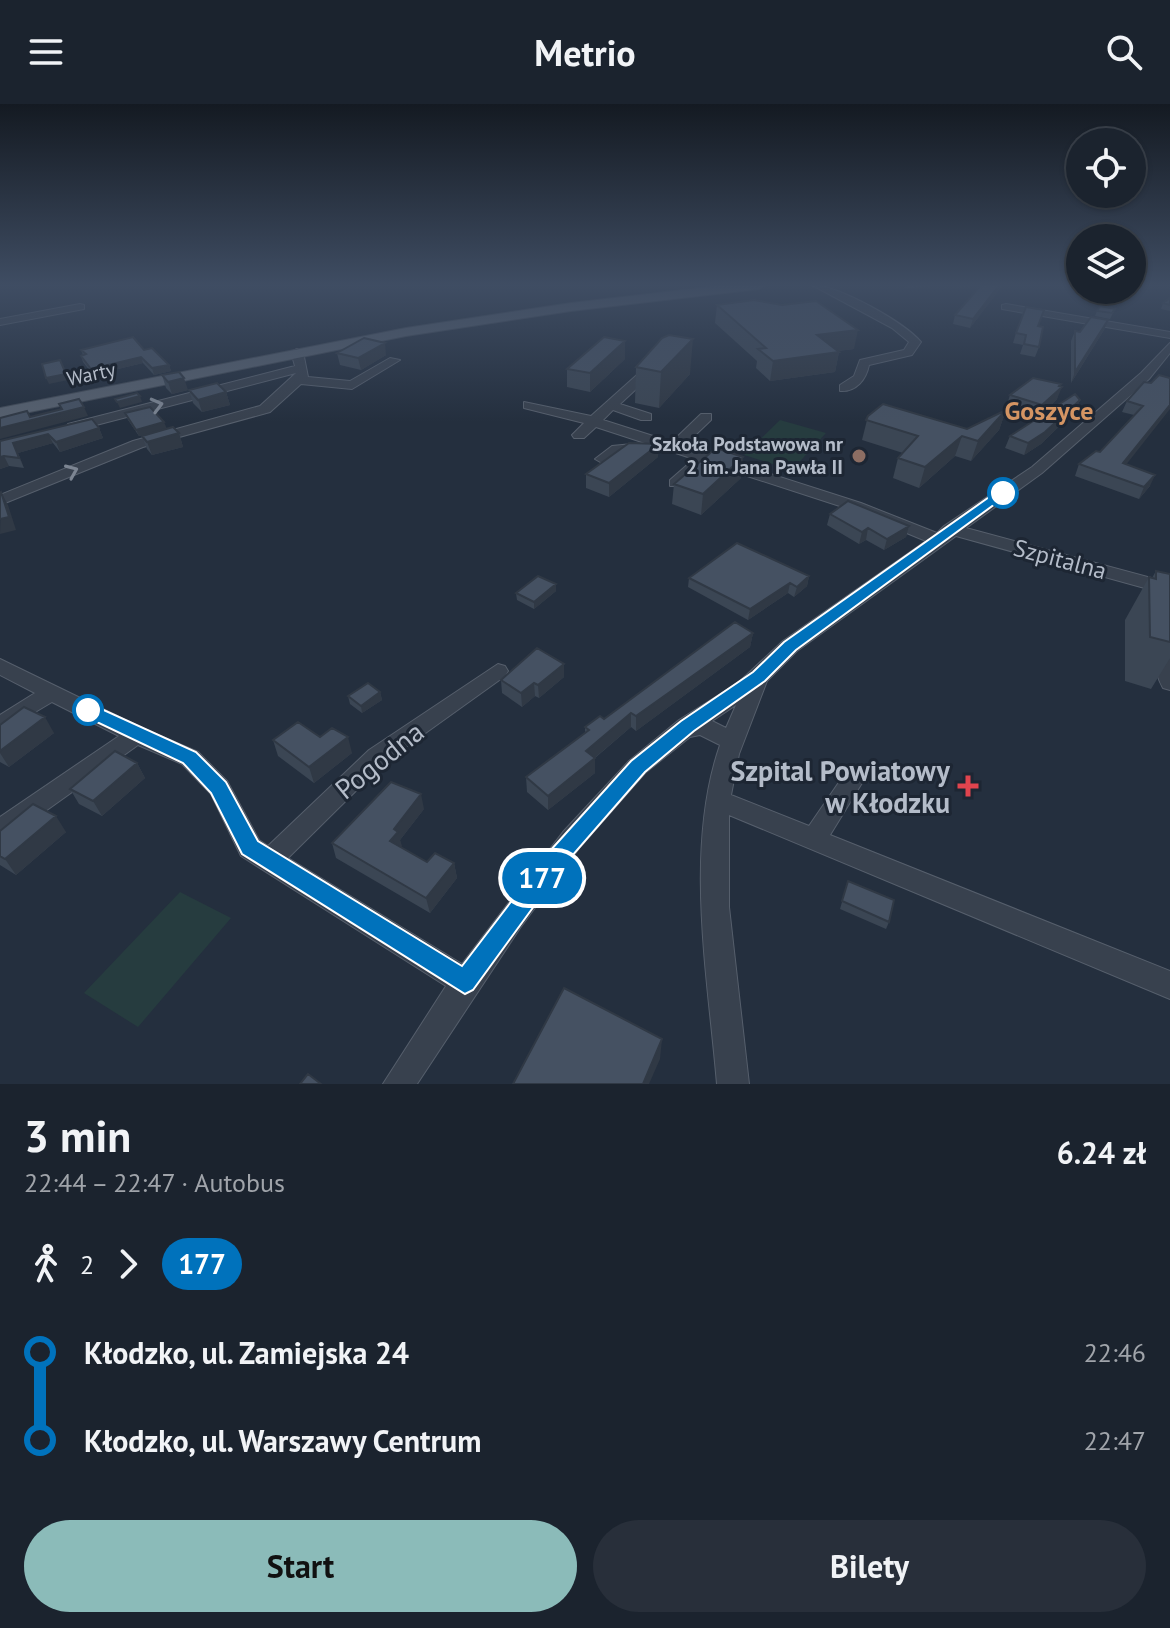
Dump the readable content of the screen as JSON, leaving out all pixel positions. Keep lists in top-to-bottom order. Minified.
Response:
{"streets":{"main road":["Warty"],"street":["Szpitalna","Pogodna"]},"districts":["Goszyce"],"places":{"other":["Szkoła Podstawowa nr 2 im. Jana Pawła II"],"health":["Szpital Powiatowy w Kłodzku"]},"lines":["bus line 177"],"page":{"header":"Metrio","on_map":"177","heading":["3 min","22:44 – 22:47 · Autobus","6.24 zł"],"legs":["2","177"],"list":[{"name":"Kłodzko, ul. Zamiejska 24","value":"22:46"},{"name":"Kłodzko, ul. Warszawy Centrum","value":"22:47"}],"buttons":["Start","Bilety"]}}
